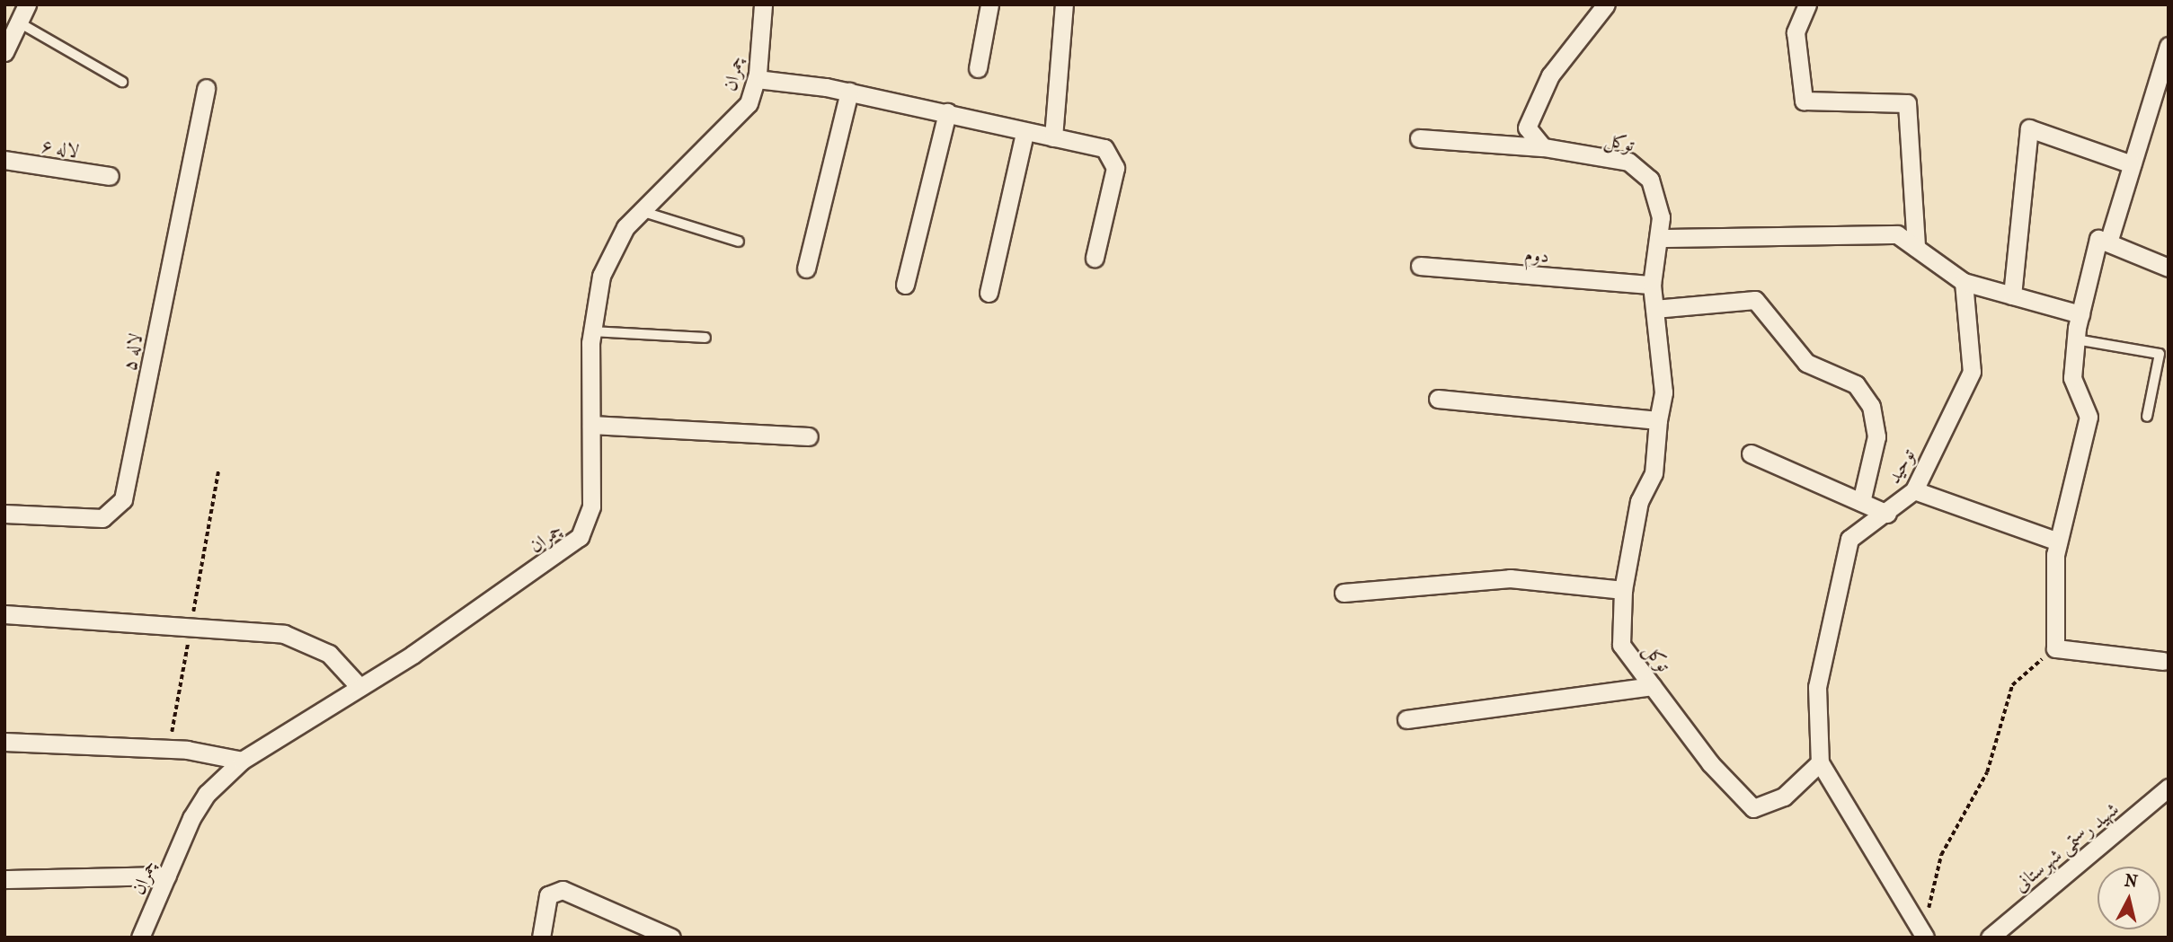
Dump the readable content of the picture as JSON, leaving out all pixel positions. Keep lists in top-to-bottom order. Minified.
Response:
{"streets":{"street":["چمران","توکل","لاله ۶","دوم","لاله ۵","توحید","شهید رستمی شهرستانی"]},"crossings":[["توکل","دوم"],["توکل","توحید"]],"north":"top"}
